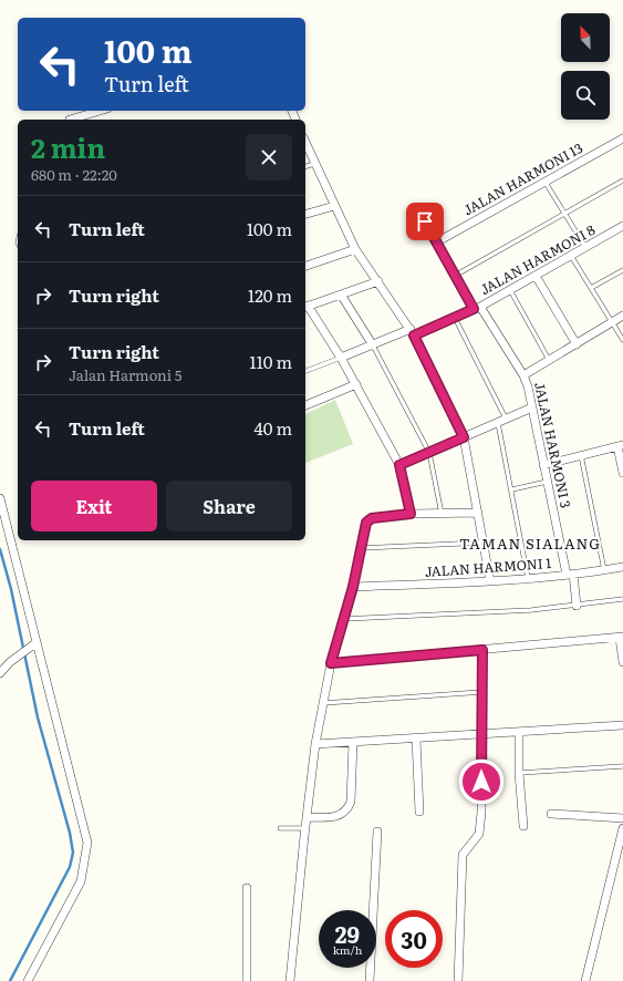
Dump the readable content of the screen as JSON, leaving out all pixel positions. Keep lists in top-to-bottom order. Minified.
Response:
{"streets":{"street":["JALAN HARMONI 13","JALAN HARMONI 8","JALAN HARMONI 3","JALAN HARMONI 1"]},"crossings":[["JALAN HARMONI 13","JALAN HARMONI 3"],["JALAN HARMONI 8","JALAN HARMONI 3"],["JALAN HARMONI 3","JALAN HARMONI 1"]],"districts":["TAMAN SIALANG"],"north":"top left","page":{"turn":["100 m","Turn left"],"heading":["2 min","680 m · 22:20"],"list":[{"name":"Turn left","value":"100 m"},{"name":"Turn right","value":"120 m"},{"name":"Turn right","note":"Jalan Harmoni 5","value":"110 m"},{"name":"Turn left","value":"40 m"}],"buttons":["Exit","Share"],"speed":"29 km/h","limit":"30"}}
